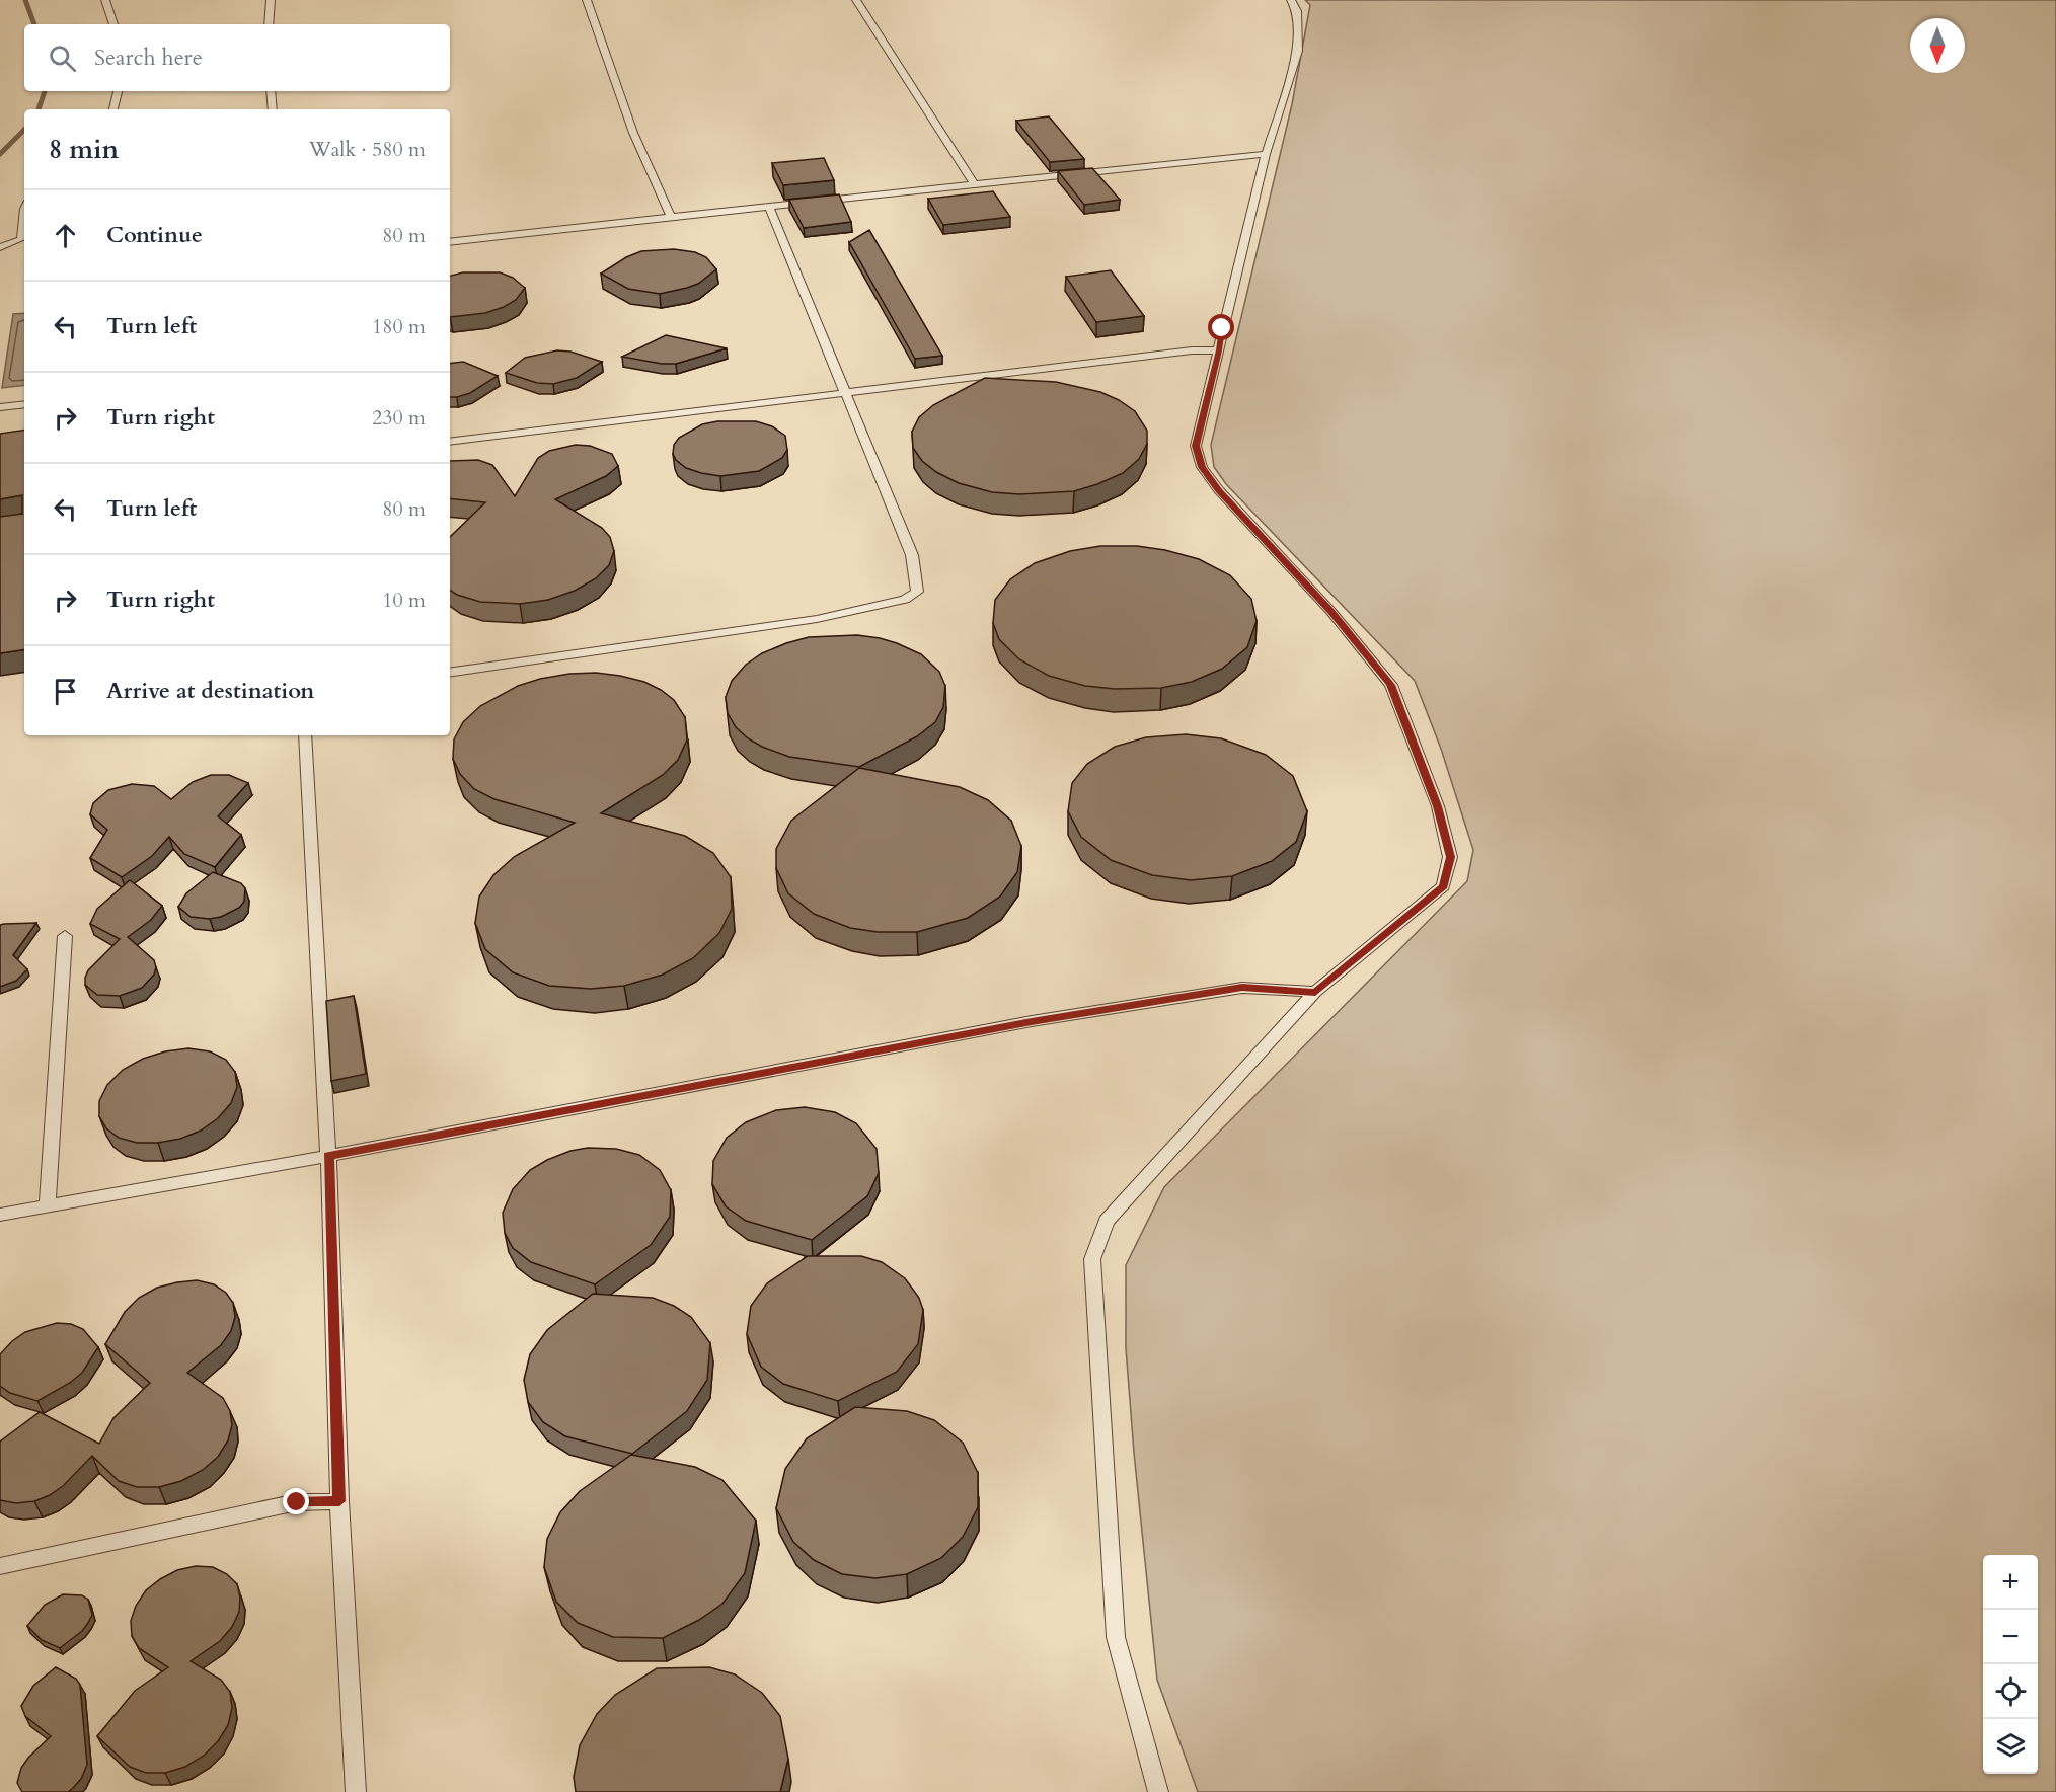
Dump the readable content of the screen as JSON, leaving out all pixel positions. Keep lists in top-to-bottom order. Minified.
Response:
{"north":"bottom","page":{"search":"Search here","heading":["8 min","Walk · 580 m"],"list":[["Continue","80 m"],["Turn left","180 m"],["Turn right","230 m"],["Turn left","80 m"],["Turn right","10 m"],"Arrive at destination"],"map_buttons":["+","−"]}}
